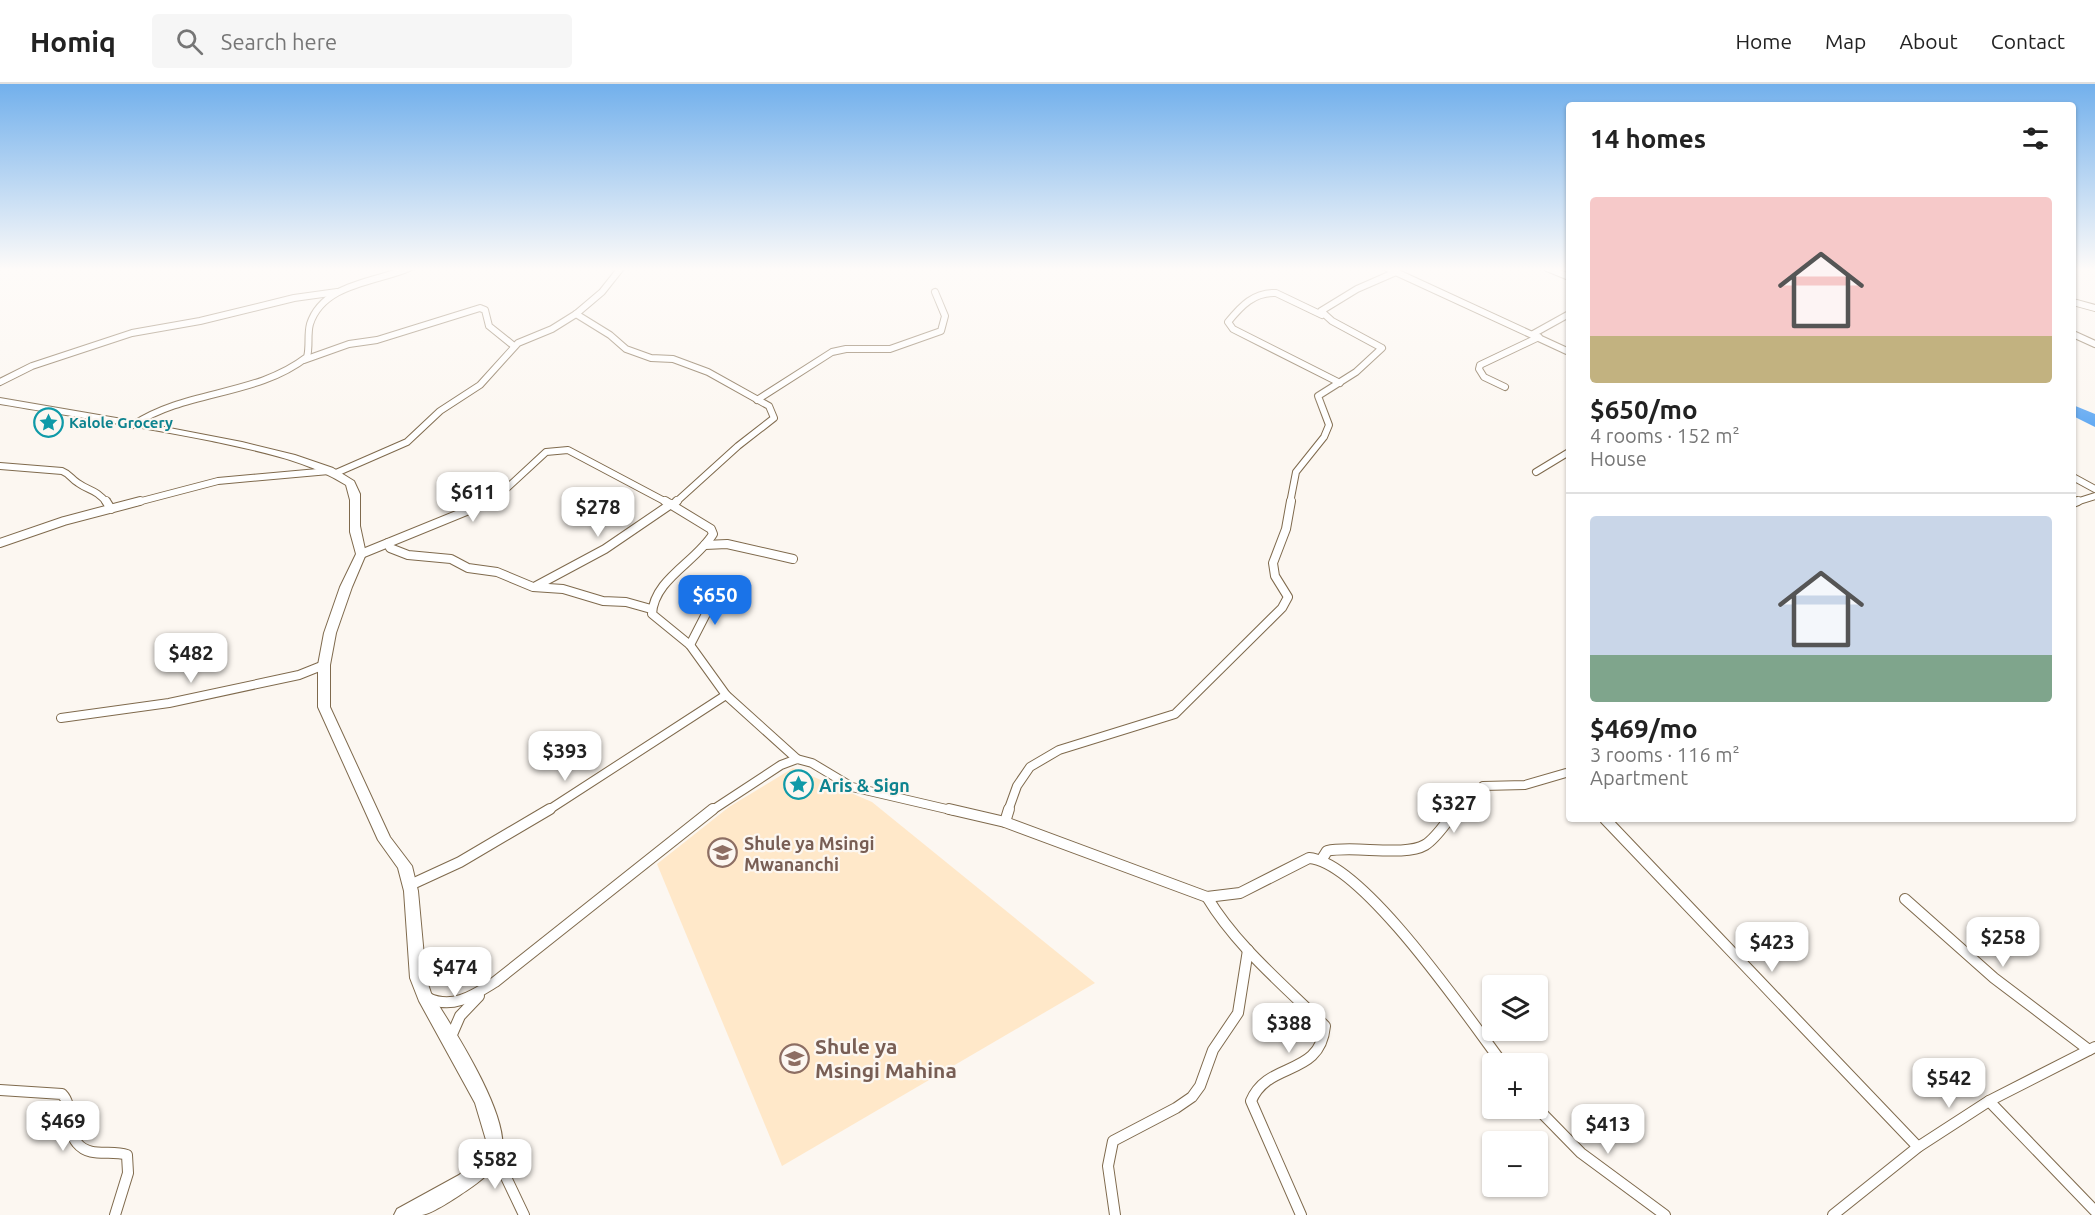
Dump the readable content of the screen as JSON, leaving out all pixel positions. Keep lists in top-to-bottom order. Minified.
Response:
{"places":{"place":["Kalole Grocery","Aris & Sign"],"school or university":["Shule ya Msingi Mwananchi","Shule ya Msingi Mahina"]},"page":{"header":"Homiq","search":"Search here","nav":["Home","Map","About","Contact"],"heading":"14 homes","list":[{"name":"$650/mo","note":"4 rooms · 152 m² · House"},{"name":"$469/mo","note":"3 rooms · 116 m² · Apartment"}],"price":["$611","$278","$650","$482","$393","$327","$258","$423","$474","$388","$542","$469","$413","$582"],"map_buttons":["+","−"]}}
